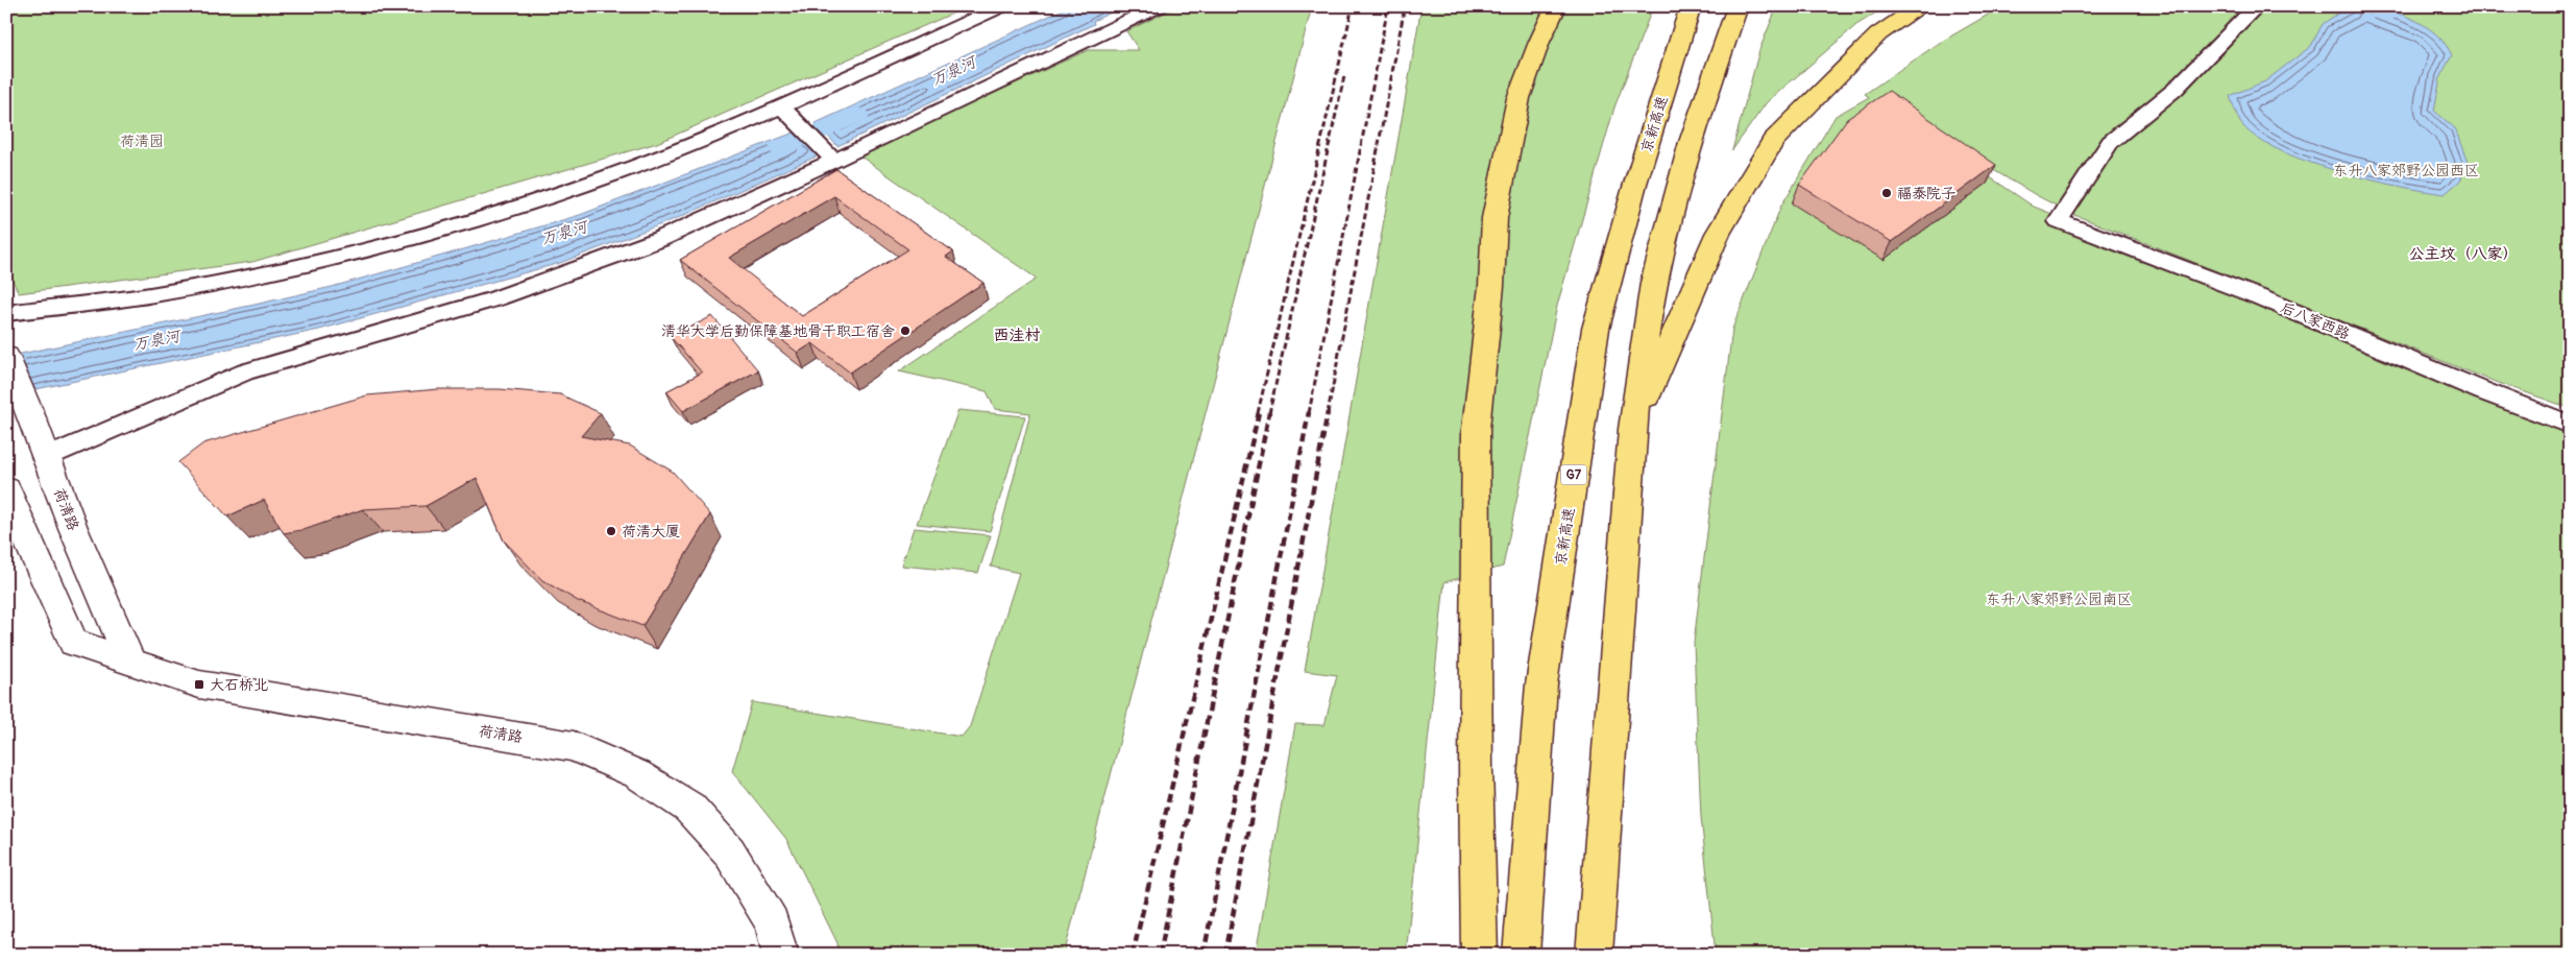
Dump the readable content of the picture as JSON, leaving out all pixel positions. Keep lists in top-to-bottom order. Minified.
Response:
{"streets":{"highway":["京新高速","G7"],"main road":["荷清路"],"street":["后八家西路"]},"districts":["公主坟（八家）","西洼村"],"water":["万泉河"],"parks":["荷清园","东升八家郊野公园西区","东升八家郊野公园南区"],"places":{"other":["福泰院子","清华大学后勤保障基地骨干职工宿舍","荷清大厦"],"transit":["大石桥北"]}}
